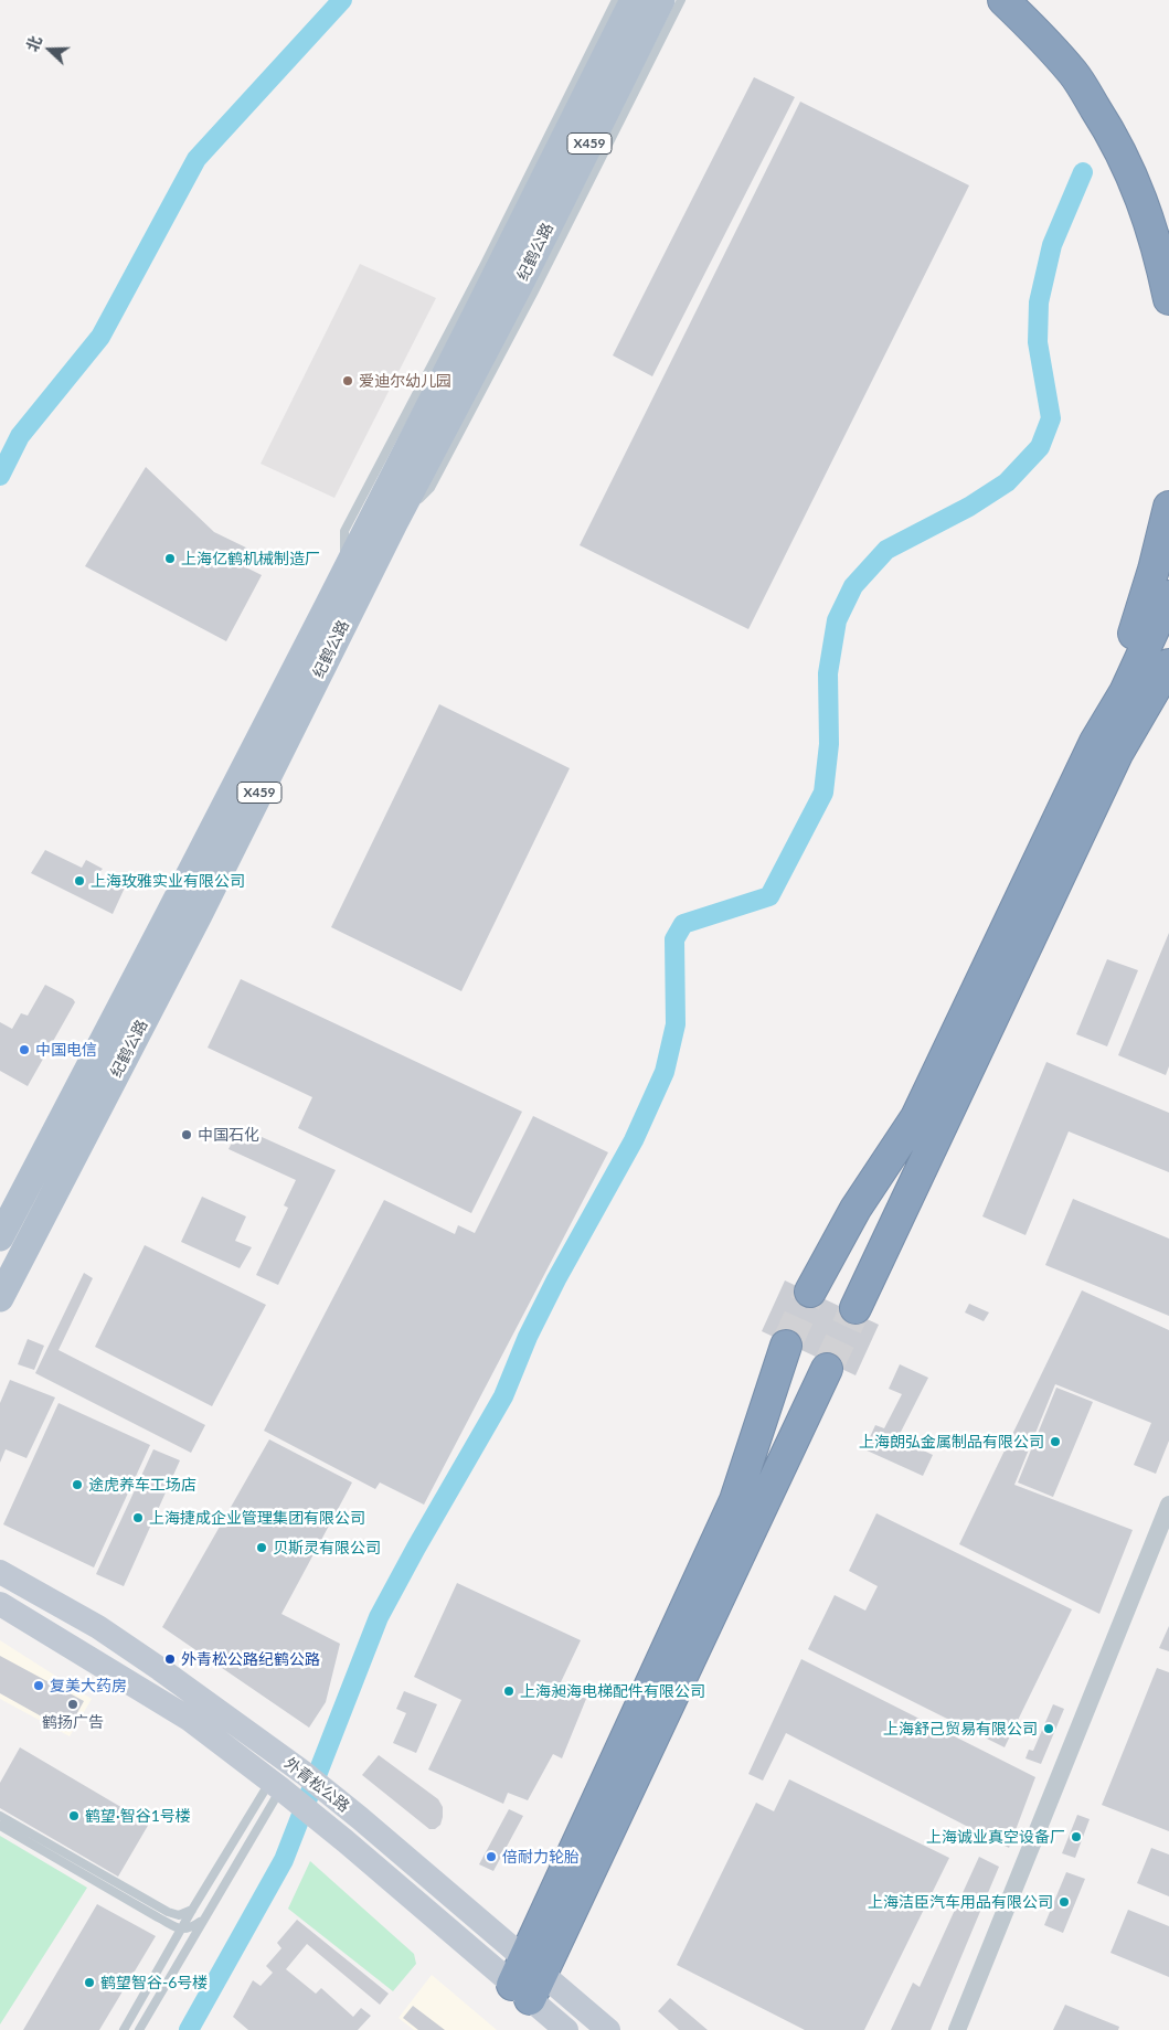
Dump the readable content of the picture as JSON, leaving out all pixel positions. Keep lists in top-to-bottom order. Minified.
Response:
{"streets":{"main road":["X459","纪鹤公路","外青松公路"]},"places":["爱迪尔幼儿园","上海亿鹤机械制造厂","上海玫雅实业有限公司","中国电信","中国石化","上海朗弘金属制品有限公司","途虎养车工场店","上海捷成企业管理集团有限公司","贝斯灵有限公司","外青松公路纪鹤公路","复美大药房","上海昶海电梯配件有限公司","鹤扬广告","上海舒己贸易有限公司","鹤望·智谷1号楼","上海诚业真空设备厂","倍耐力轮胎","上海洁臣汽车用品有限公司","鹤望智谷-6号楼"],"north":"left"}
